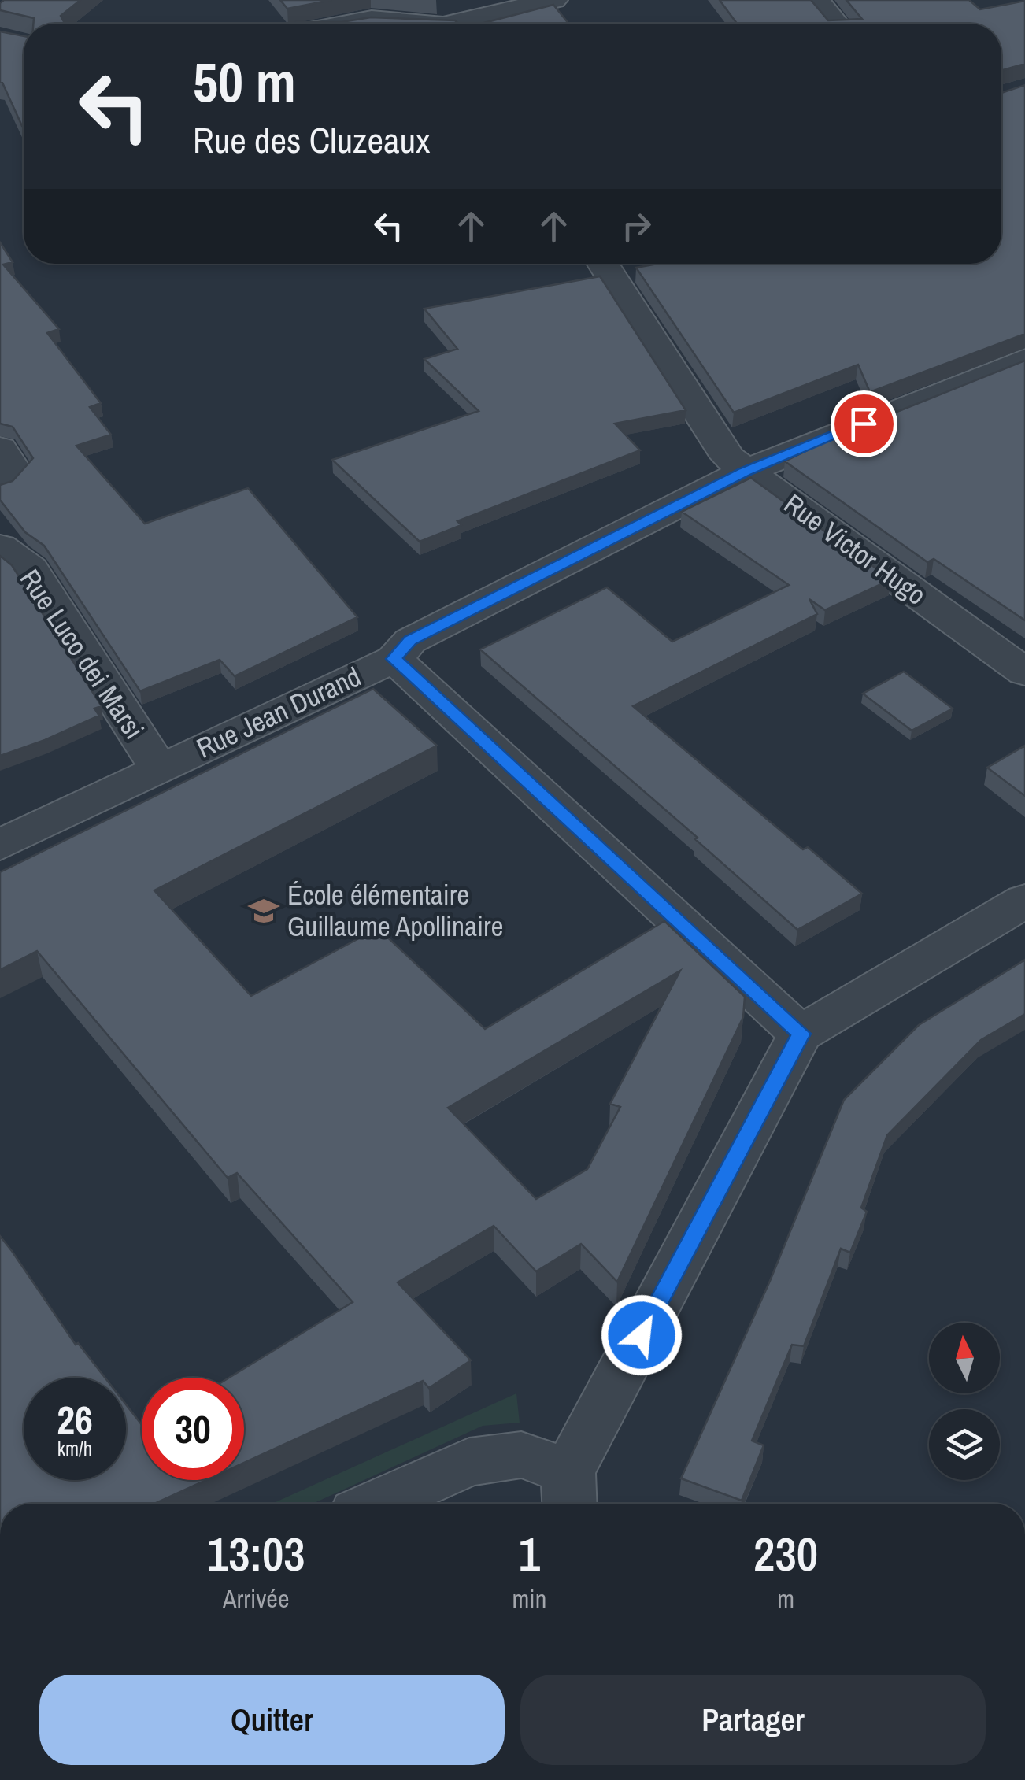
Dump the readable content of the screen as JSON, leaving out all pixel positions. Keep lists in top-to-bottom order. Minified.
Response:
{"streets":{"street":["Rue Victor Hugo","Rue Luco dei Marsi","Rue Jean Durand"]},"crossings":[["Rue Victor Hugo","Rue Jean Durand"],["Rue Luco dei Marsi","Rue Jean Durand"]],"places":{"school or university":["École élémentaire Guillaume Apollinaire"]},"north":"top","page":{"turn":["50 m","Rue des Cluzeaux"],"speed":"26 km/h","limit":"30","eta":["13:03","Arrivée","1","min","230","m"],"buttons":["Quitter","Partager"]}}
